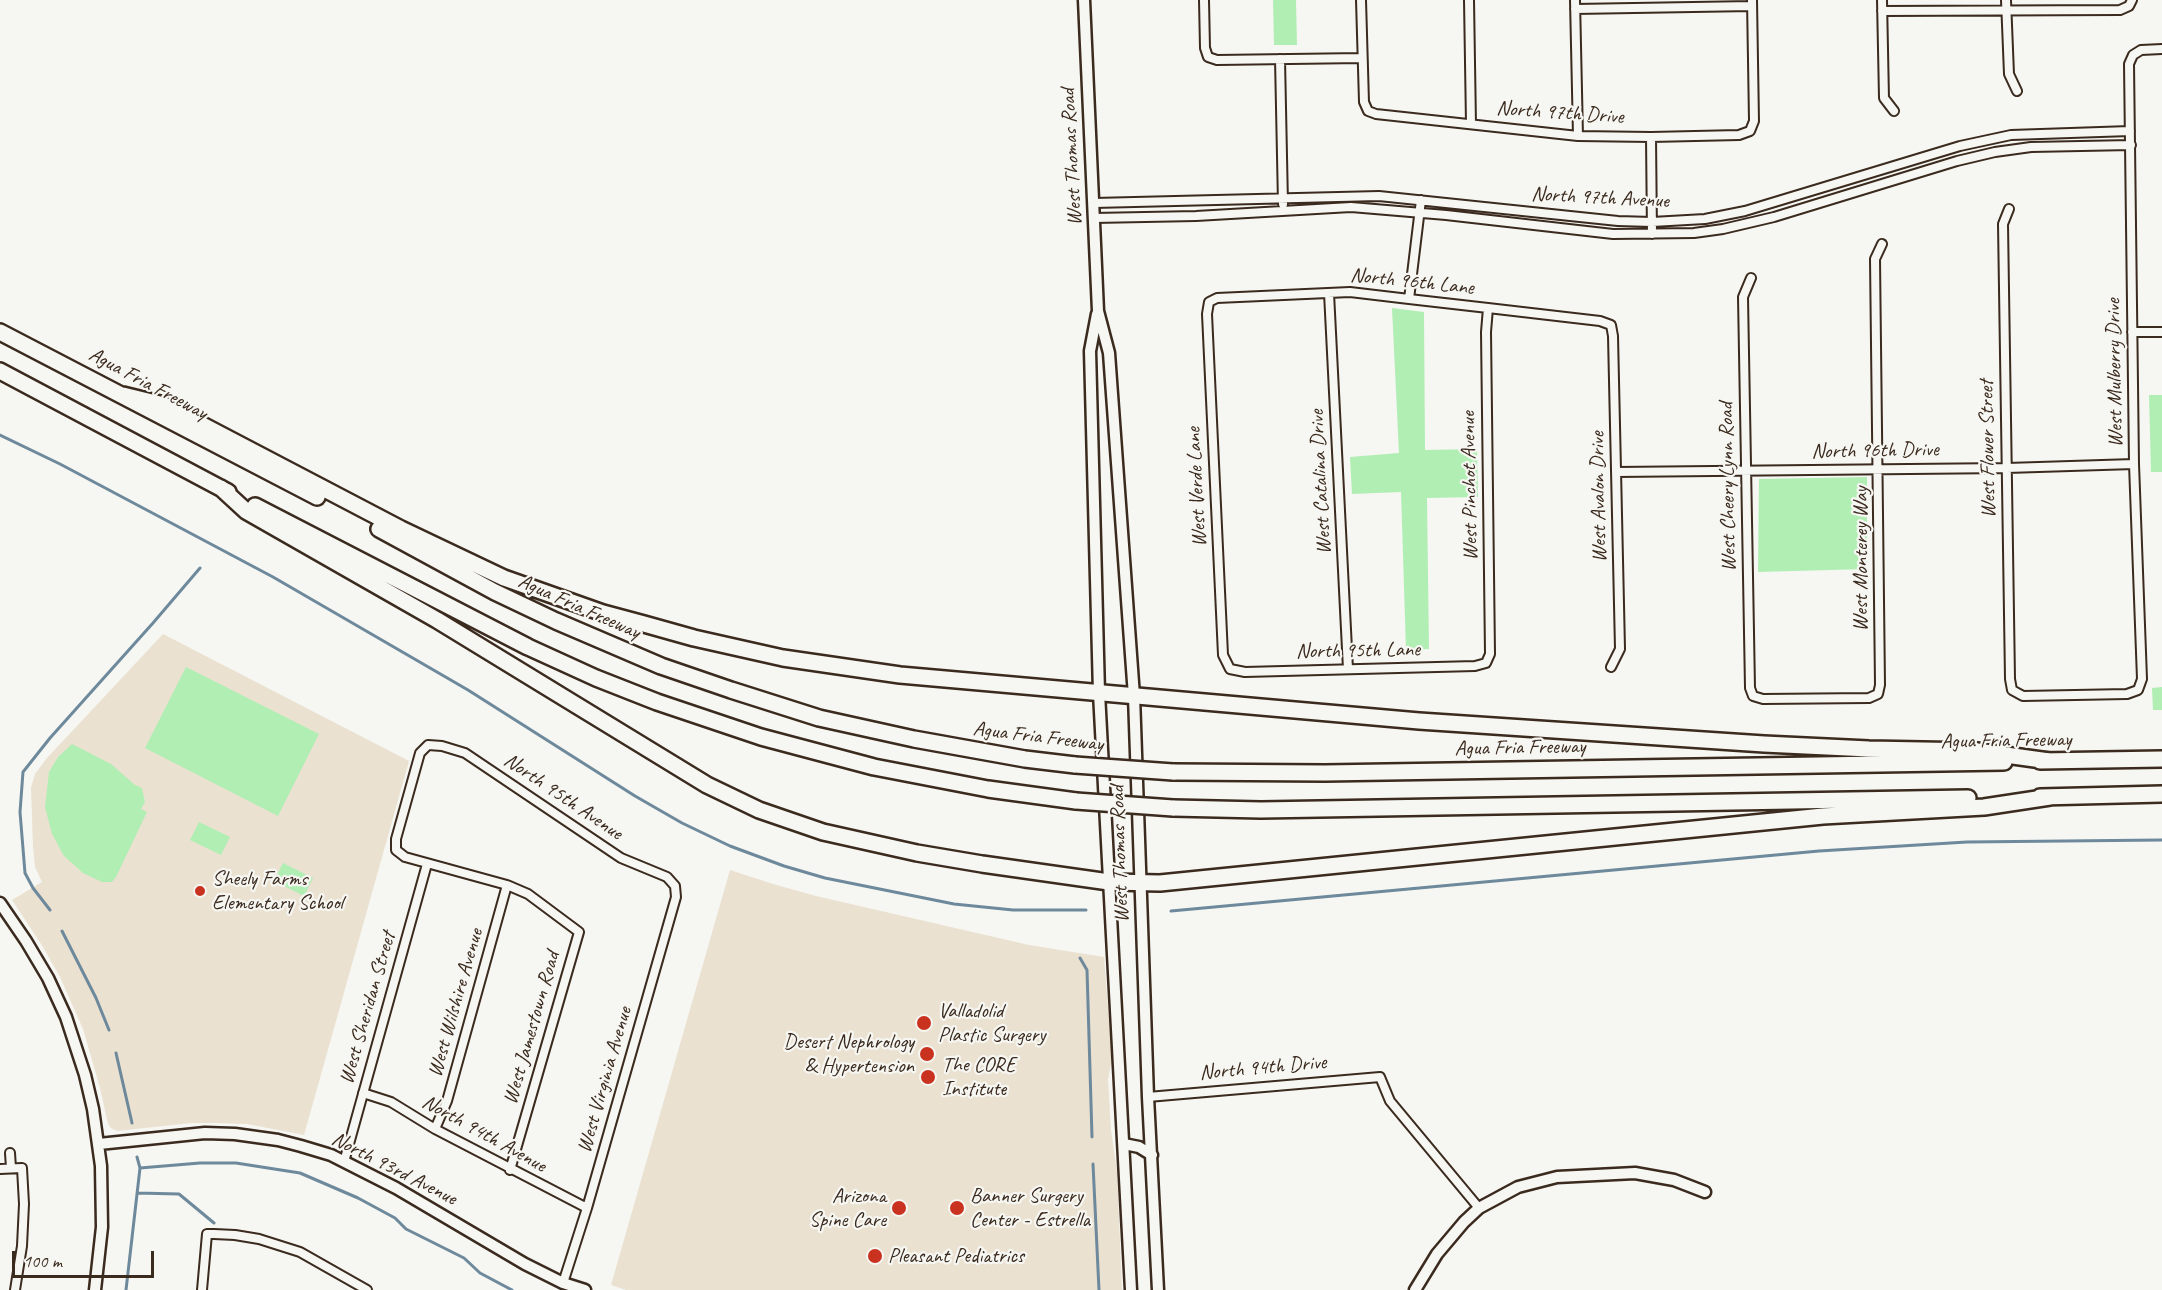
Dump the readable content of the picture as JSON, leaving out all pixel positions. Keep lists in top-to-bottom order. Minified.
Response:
{"streets":{"highway":["Agua Fria Freeway"],"main road":["West Thomas Road","North 93rd Avenue"],"street":["North 97th Drive","North 97th Avenue","North 96th Lane","West Mulberry Drive","West Flower Street","North 96th Drive","West Catalina Drive","West Pinchot Avenue","West Verde Lane","West Cheery Lynn Road","West Avalon Drive","West Monterey Way","North 95th Lane","North 95th Avenue","West Wilshire Avenue","West Sheridan Street","West Jamestown Road","North 94th Drive","West Virginia Avenue","North 94th Avenue"]},"crossings":[["West Thomas Road","North 97th Avenue"],["West Thomas Road","North 94th Drive"],["North 97th Avenue","West Mulberry Drive"],["North 96th Lane","West Catalina Drive"],["North 96th Lane","West Pinchot Avenue"],["North 96th Lane","West Verde Lane"],["North 96th Lane","West Avalon Drive"],["West Mulberry Drive","West Flower Street"],["West Mulberry Drive","North 96th Drive"],["West Flower Street","North 96th Drive"],["North 96th Drive","West Cheery Lynn Road"],["North 96th Drive","West Avalon Drive"],["North 96th Drive","West Monterey Way"],["West Catalina Drive","North 95th Lane"],["West Pinchot Avenue","North 95th Lane"],["West Verde Lane","North 95th Lane"],["West Cheery Lynn Road","West Monterey Way"],["North 95th Avenue","West Sheridan Street"],["North 95th Avenue","West Virginia Avenue"],["West Wilshire Avenue","West Jamestown Road"],["West Wilshire Avenue","North 94th Avenue"],["West Sheridan Street","North 94th Avenue"],["West Sheridan Street","North 93rd Avenue"],["West Jamestown Road","North 94th Avenue"],["West Virginia Avenue","North 94th Avenue"],["West Virginia Avenue","North 93rd Avenue"]],"places":["Sheely Farms Elementary School","Valladolid Plastic Surgery","Desert Nephrology & Hypertension","The CORE Institute","Arizona Spine Care","Banner Surgery Center - Estrella","Pleasant Pediatrics"],"scale_bar":"100 m"}
